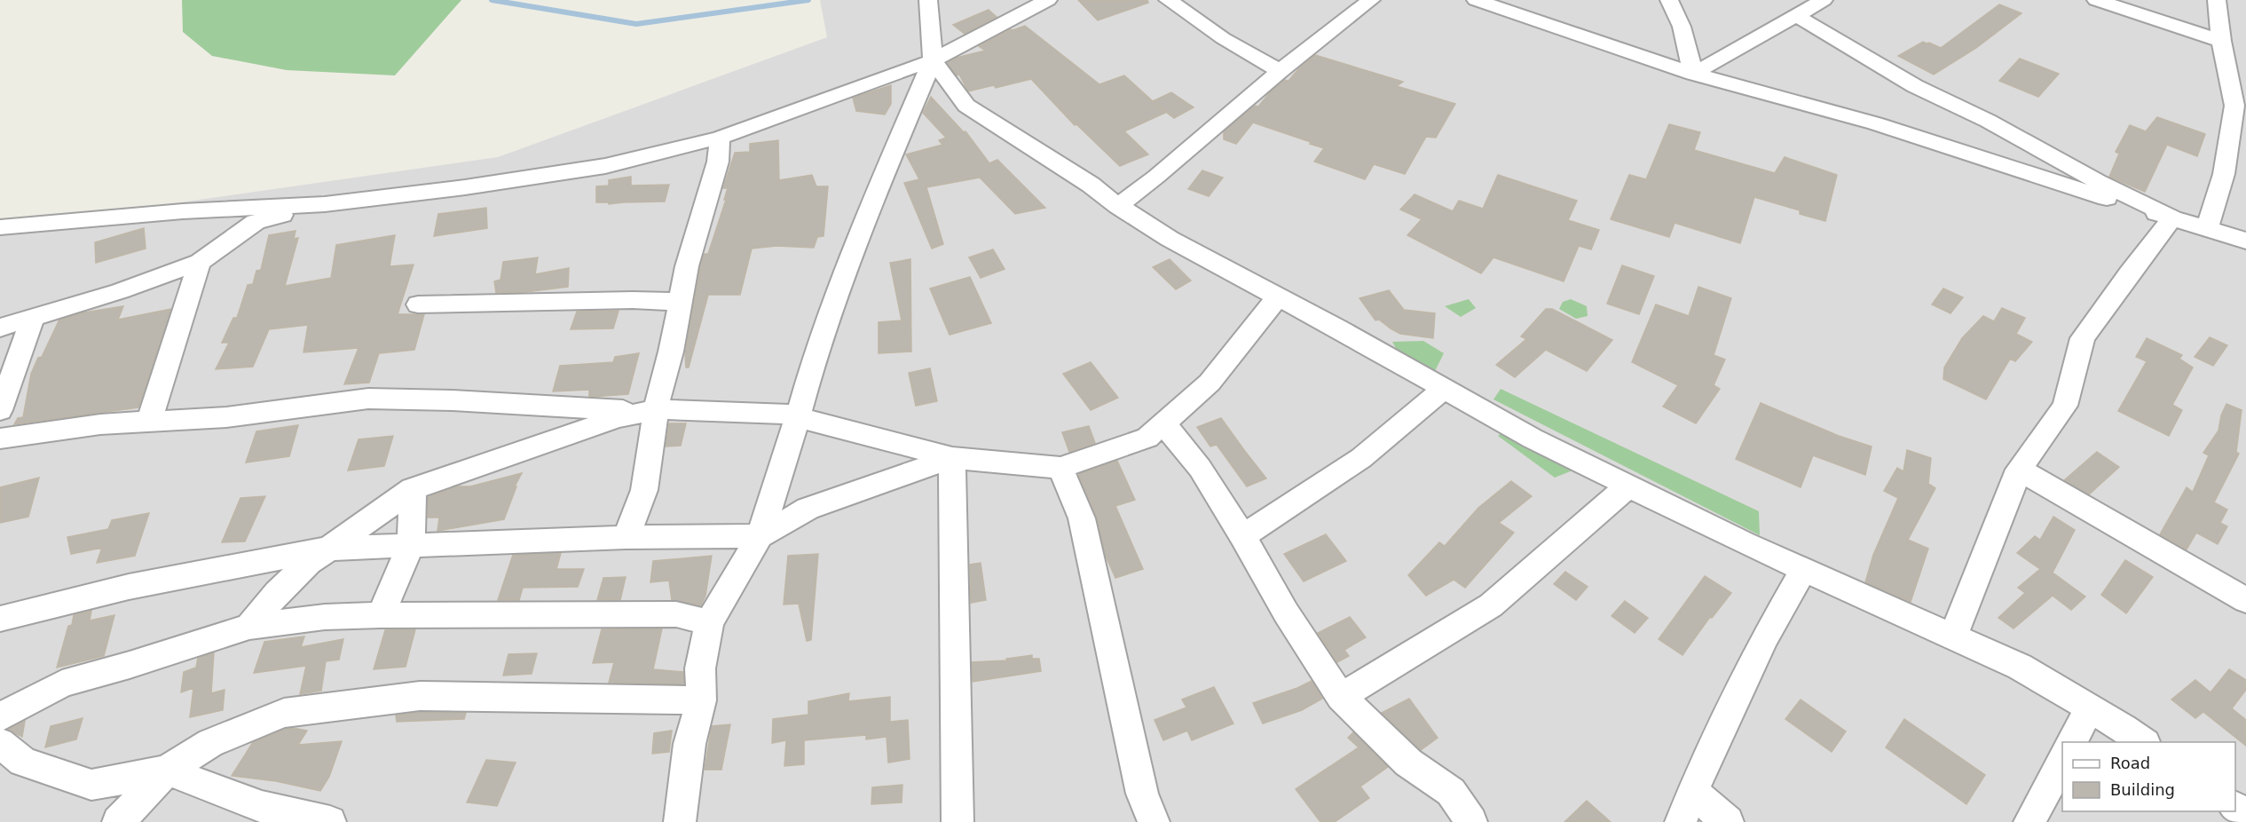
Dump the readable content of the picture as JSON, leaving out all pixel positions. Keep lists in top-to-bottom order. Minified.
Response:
{"legend":["Road","Building"]}
